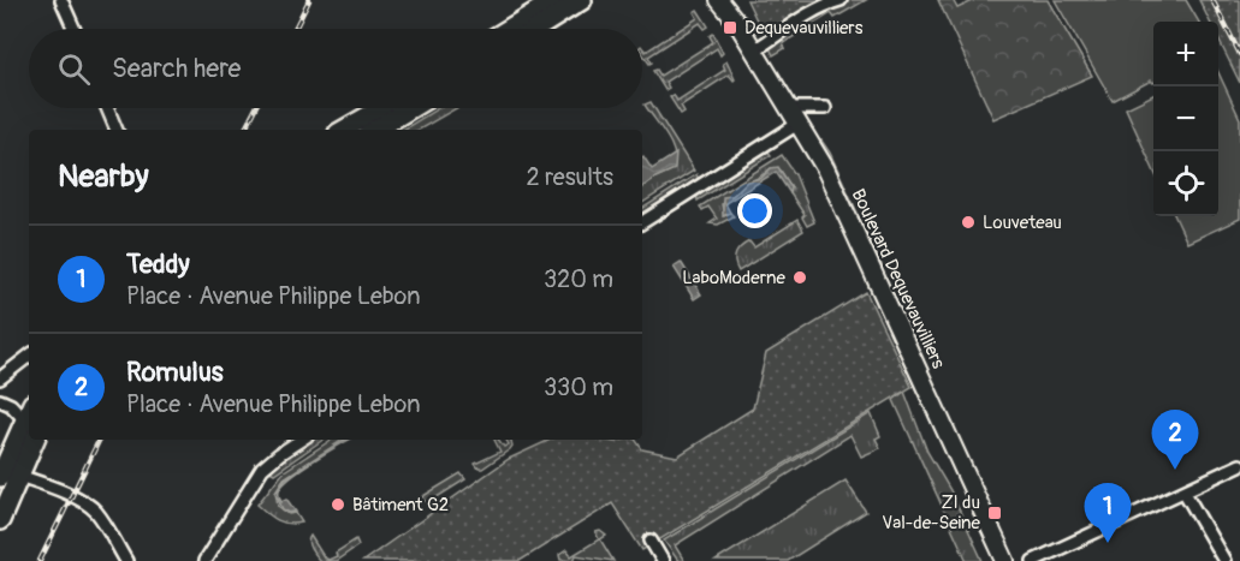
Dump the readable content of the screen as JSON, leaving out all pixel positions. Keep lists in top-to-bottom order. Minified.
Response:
{"streets":{"main road":["Boulevard Dequevauvilliers"]},"places":{"transit":["Dequevauvilliers","ZI du Val-de-Seine"],"other":["Louveteau","LaboModerne","Bâtiment G2"]},"page":{"map_buttons":["+","−"],"search":"Search here","heading":["Nearby","2 results"],"list":[{"mark":"1","name":"Teddy","note":"Place · Avenue Philippe Lebon","value":"320 m"},{"mark":"2","name":"Romulus","note":"Place · Avenue Philippe Lebon","value":"330 m"}],"pins":["2","1"]}}
